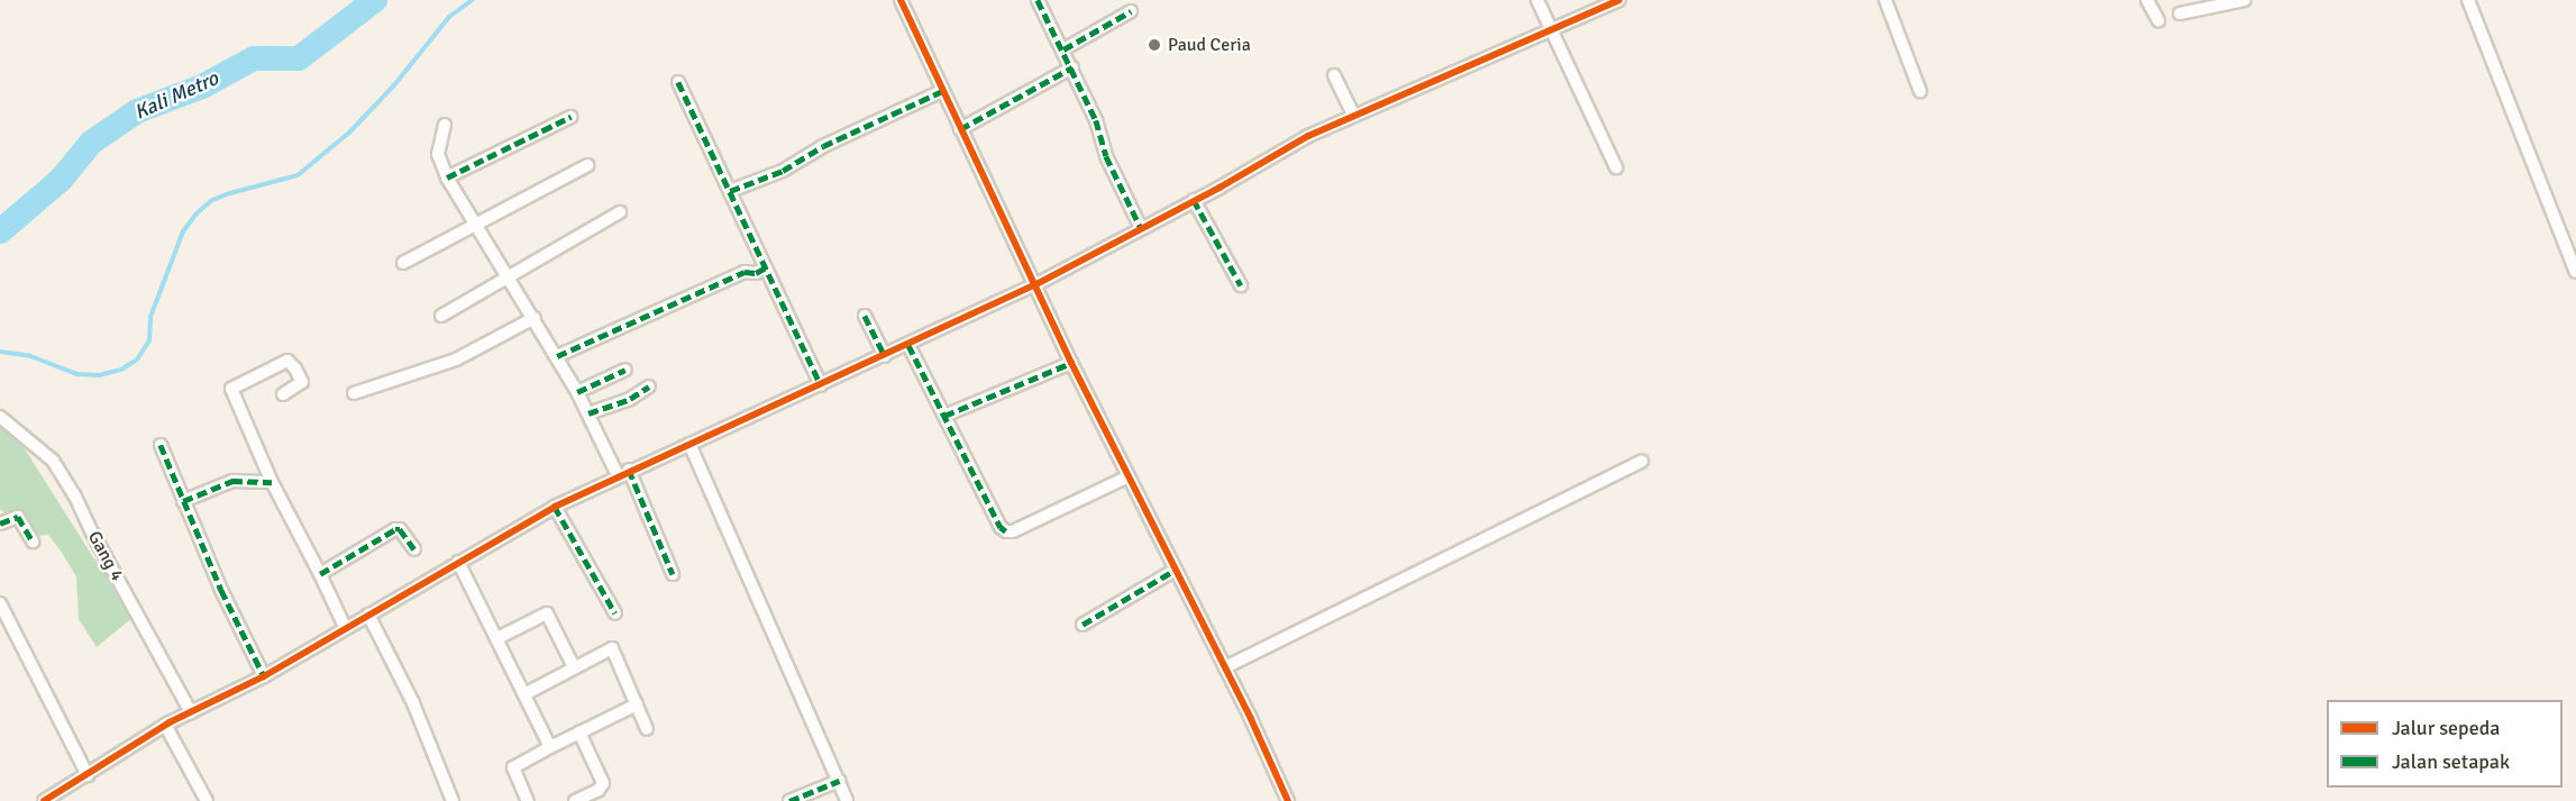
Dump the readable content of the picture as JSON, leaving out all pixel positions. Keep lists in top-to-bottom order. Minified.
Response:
{"streets":{"street":["Gang 4"]},"water":["Kali Metro"],"places":["Paud Ceria"],"legend":["Jalur sepeda","Jalan setapak"]}
